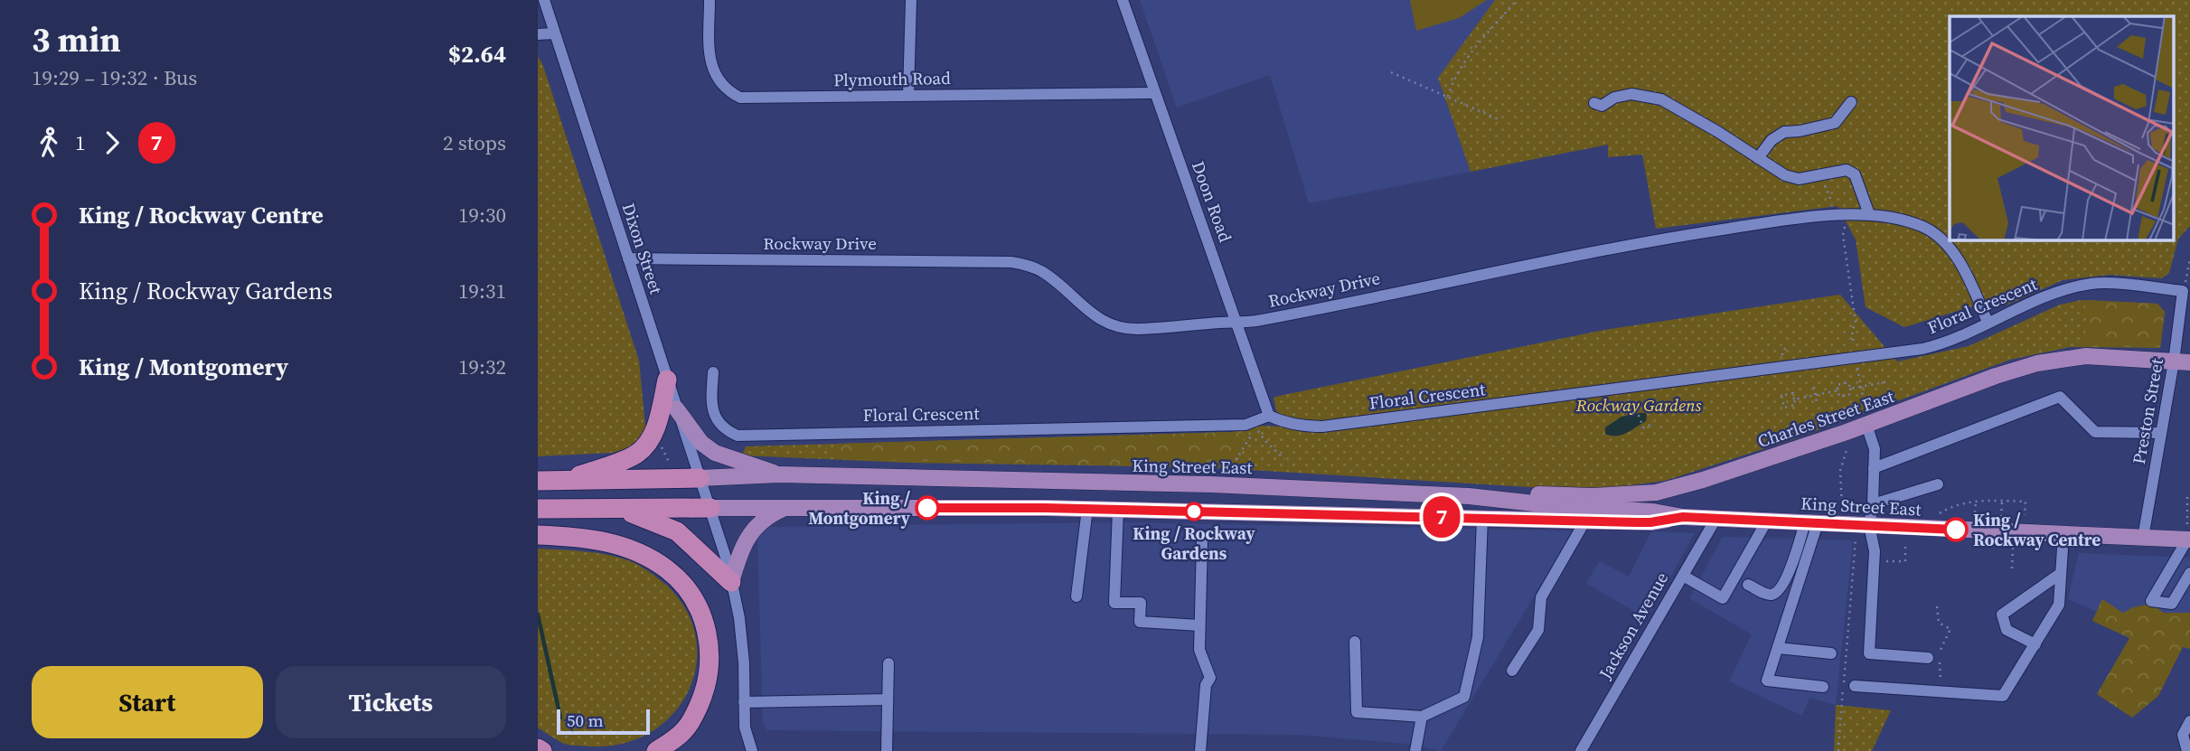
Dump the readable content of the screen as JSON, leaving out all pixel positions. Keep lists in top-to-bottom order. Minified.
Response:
{"streets":{"main road":["Charles Street East","King Street East"],"street":["Plymouth Road","Doon Road","Rockway Drive","Dixon Street","Floral Crescent","Preston Street","Jackson Avenue"]},"crossings":[["Plymouth Road","Doon Road"],["Doon Road","Rockway Drive"],["Doon Road","Floral Crescent"],["Rockway Drive","Dixon Street"],["Rockway Drive","Floral Crescent"],["Dixon Street","King Street East"],["Floral Crescent","Preston Street"],["Preston Street","Charles Street East"],["Preston Street","King Street East"],["Charles Street East","King Street East"],["King Street East","Jackson Avenue"]],"parks":["Rockway Gardens"],"places":["King / Montgomery","King / Rockway Gardens","King / Rockway Centre"],"lines":["bus line 7"],"scale_bar":"50 m","page":{"heading":["3 min","19:29 – 19:32 · Bus","$2.64"],"on_map":"7","legs":["1","7","2 stops"],"list":[{"name":"King / Rockway Centre","value":"19:30"},{"name":"King / Rockway Gardens","value":"19:31"},{"name":"King / Montgomery","value":"19:32"}],"buttons":["Start","Tickets"],"scale":"50 m"}}
